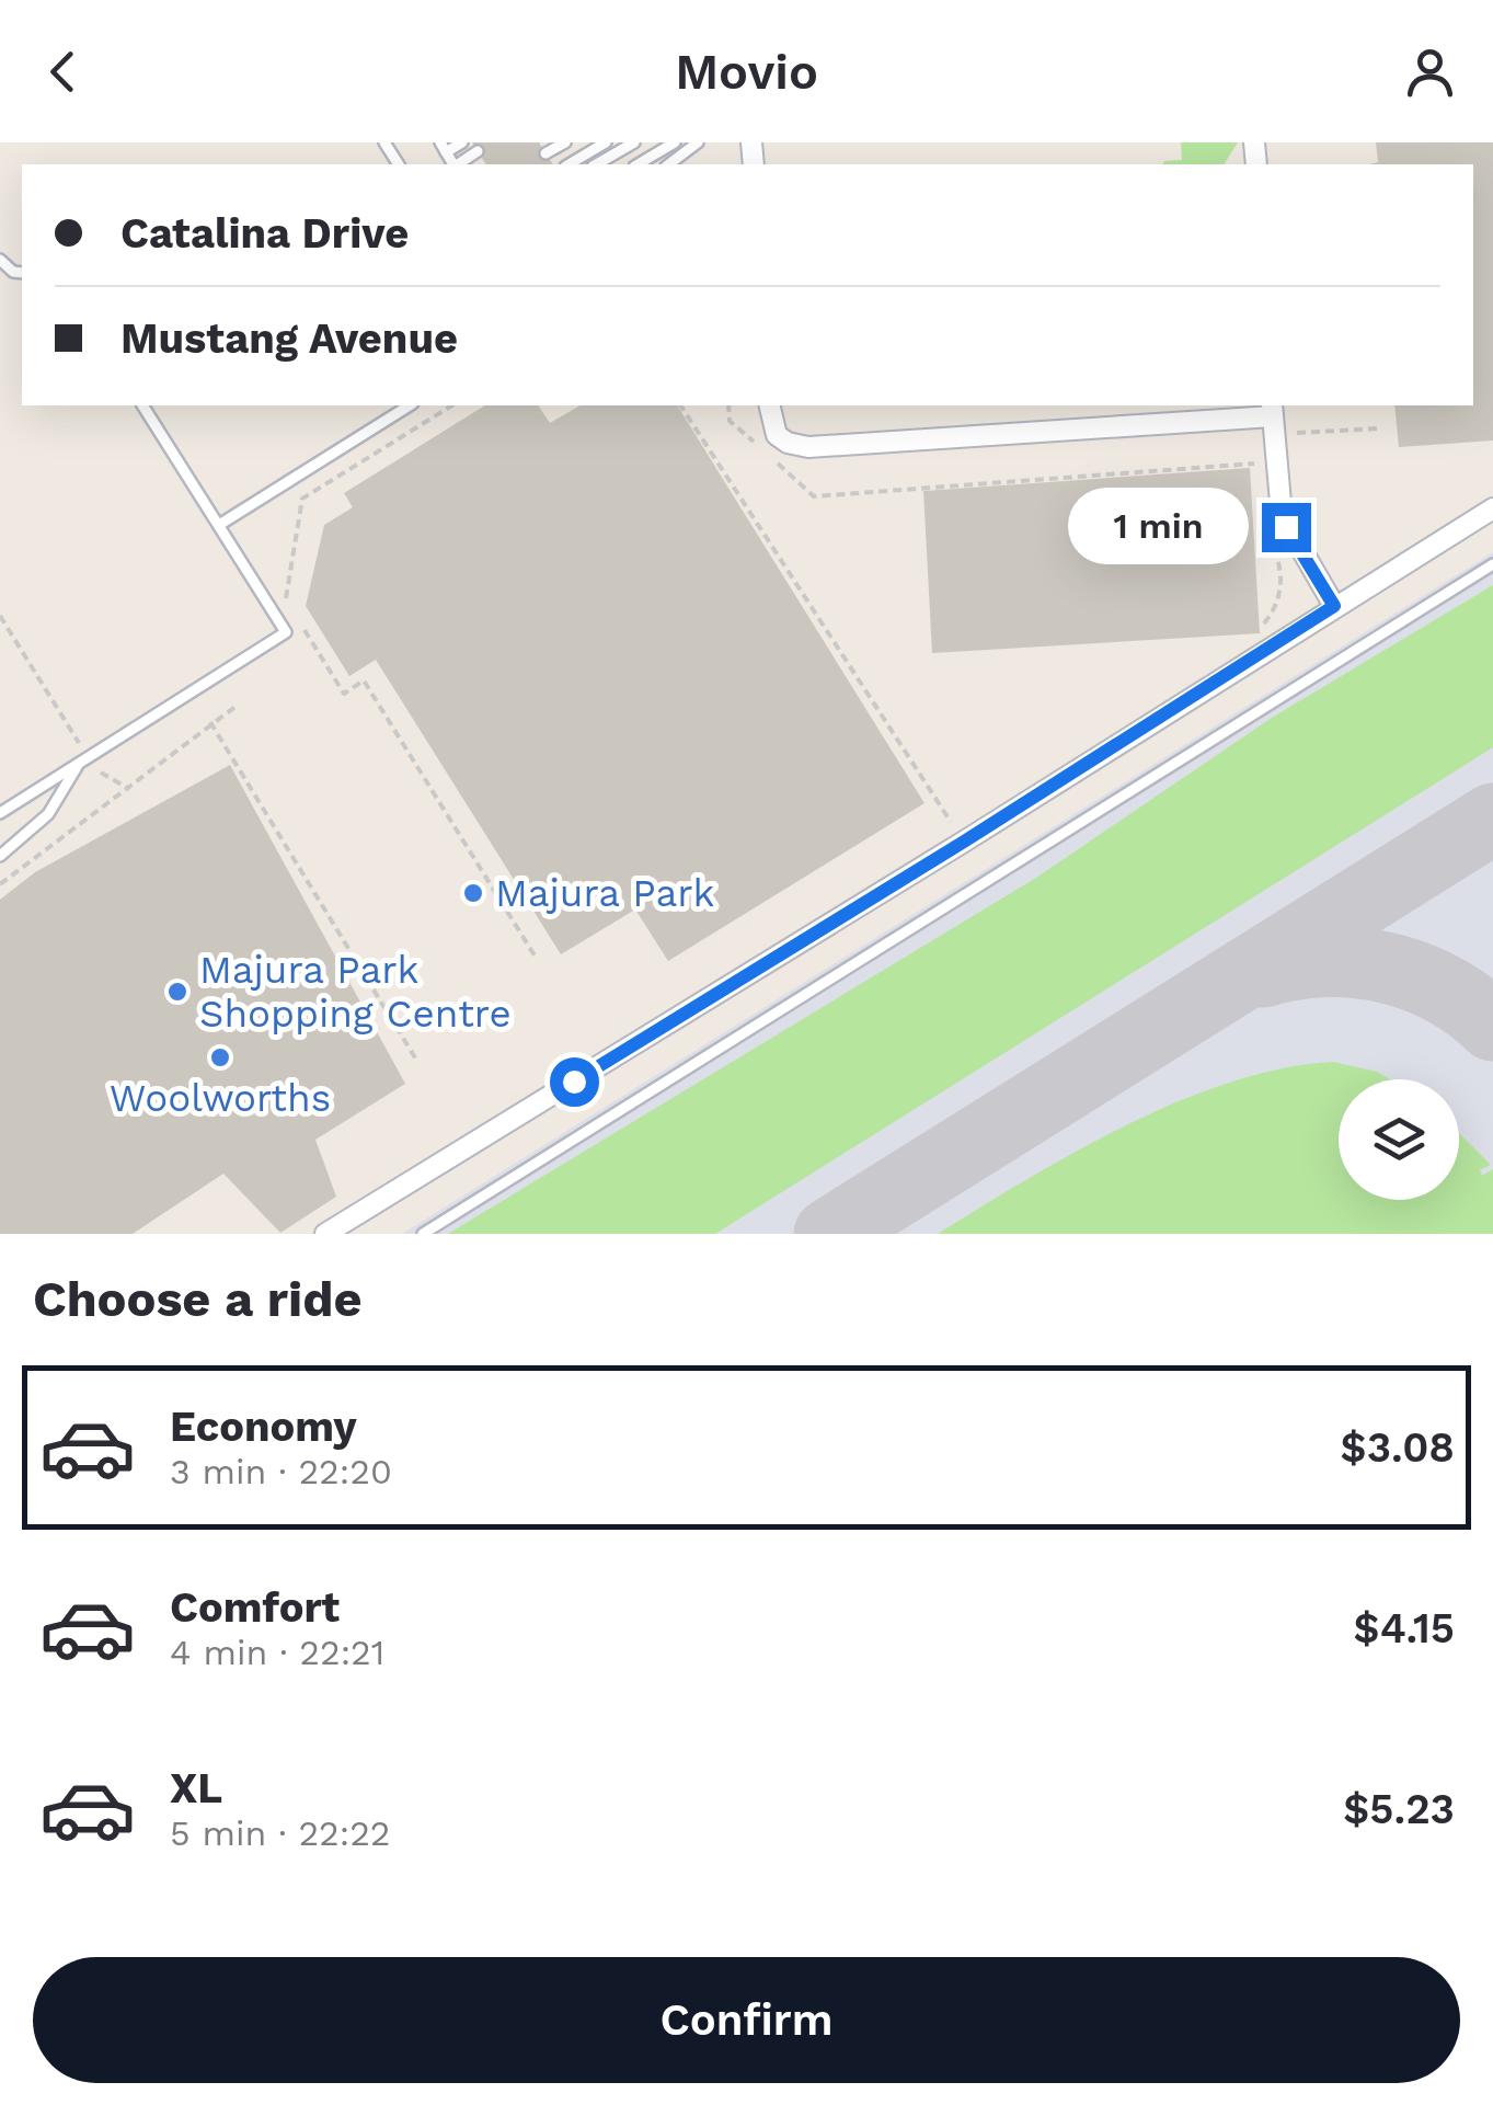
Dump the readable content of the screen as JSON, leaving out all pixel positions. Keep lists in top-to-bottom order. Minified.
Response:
{"places":["Majura Park","Majura Park Shopping Centre","Woolworths"],"page":{"header":"Movio","banner":["Catalina Drive","Mustang Avenue"],"bubble":"1 min","heading":"Choose a ride","list":[{"name":"Economy","note":"3 min · 22:20","value":"$3.08"},{"name":"Comfort","note":"4 min · 22:21","value":"$4.15"},{"name":"XL","note":"5 min · 22:22","value":"$5.23"}],"buttons":"Confirm"}}
